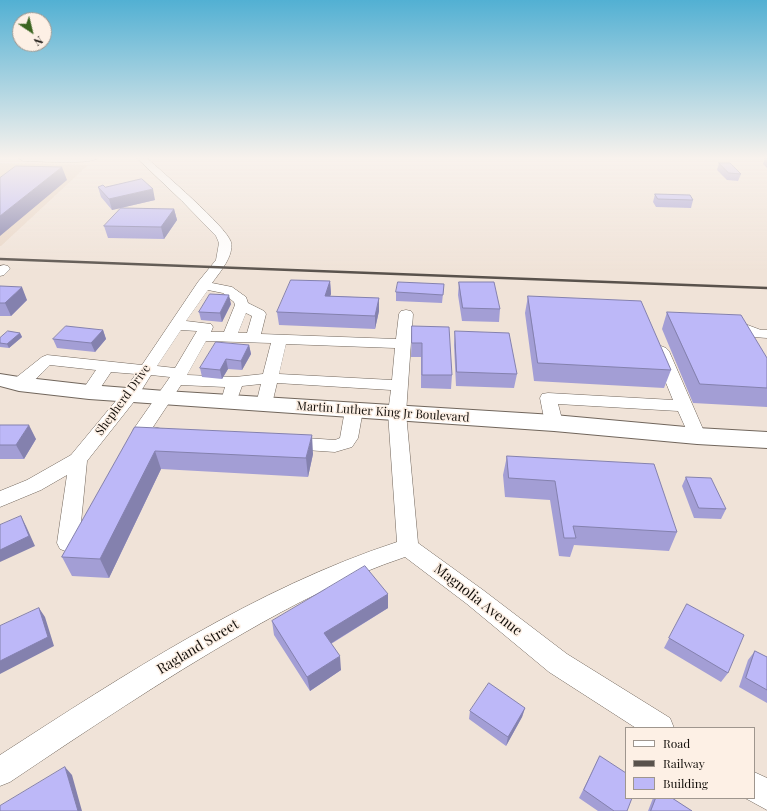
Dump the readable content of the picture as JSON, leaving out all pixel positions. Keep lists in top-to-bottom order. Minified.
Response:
{"streets":{"main road":["Martin Luther King Jr Boulevard"],"street":["Shepherd Drive","Magnolia Avenue","Ragland Street"]},"crossings":[["Shepherd Drive","Martin Luther King Jr Boulevard"],["Magnolia Avenue","Ragland Street"]],"legend":["Road","Railway","Building"],"north":"bottom right"}
